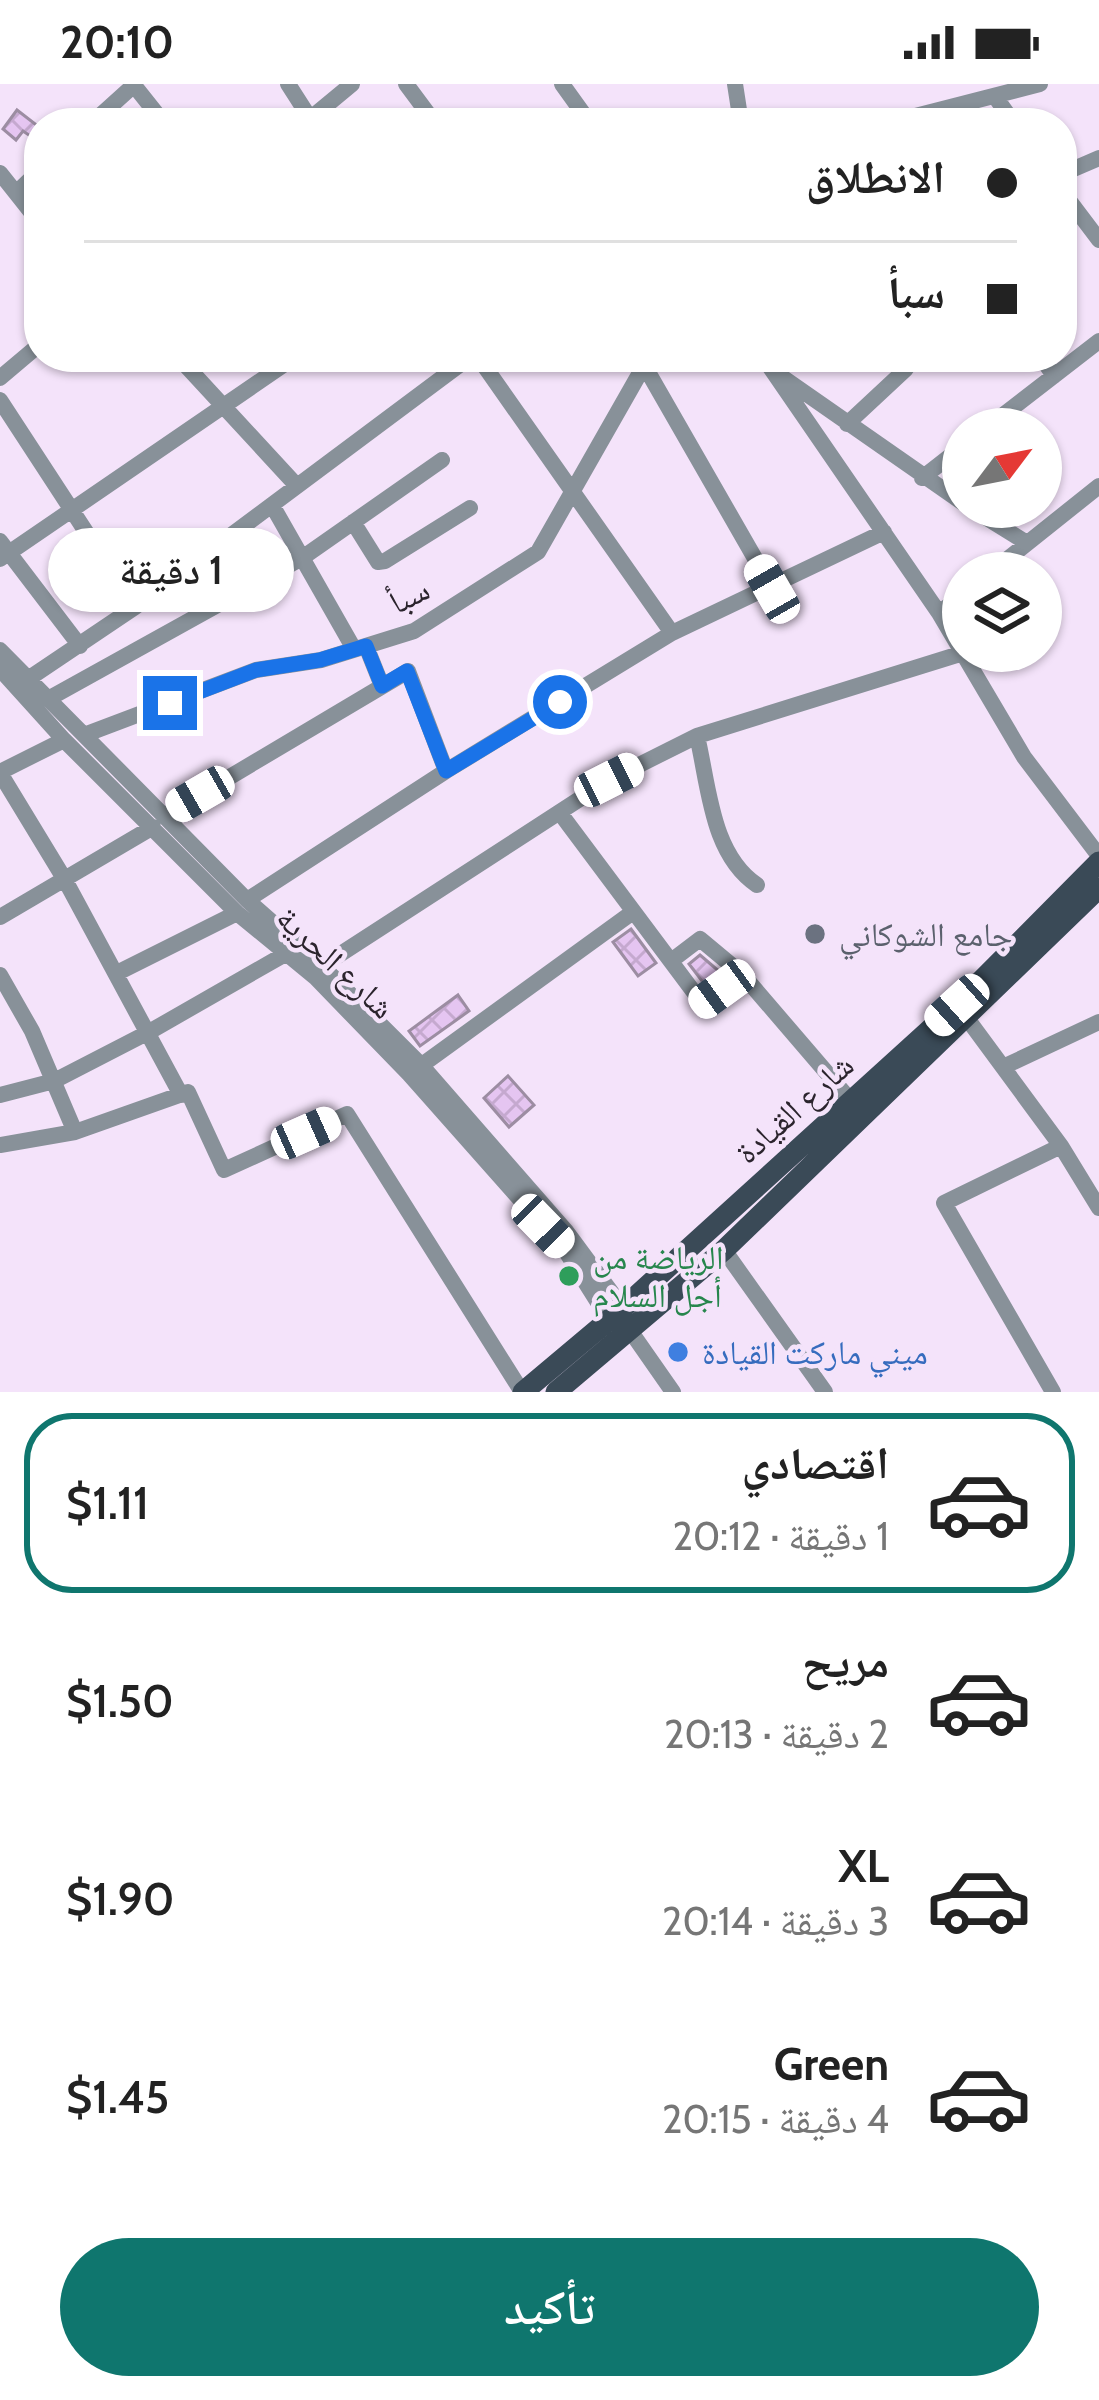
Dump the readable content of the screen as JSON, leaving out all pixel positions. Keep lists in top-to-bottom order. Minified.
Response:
{"streets":{"main road":["شارع القيادة"],"street":["سبأ","شارع الحرية"]},"places":["جامع الشوكاني","الرياضة من أجل السلام","ميني ماركت القيادة"],"north":"top right","page":{"status":"20:10","banner":["الانطلاق","سبأ"],"bubble":"1 دقيقة","list":[{"name":"اقتصادي","note":"1 دقيقة · 20:12","value":"$1.11"},{"name":"مريح","note":"2 دقيقة · 20:13","value":"$1.50"},{"name":"XL","note":"3 دقيقة · 20:14","value":"$1.90"},{"name":"Green","note":"4 دقيقة · 20:15","value":"$1.45"}],"buttons":"تأكيد"}}
